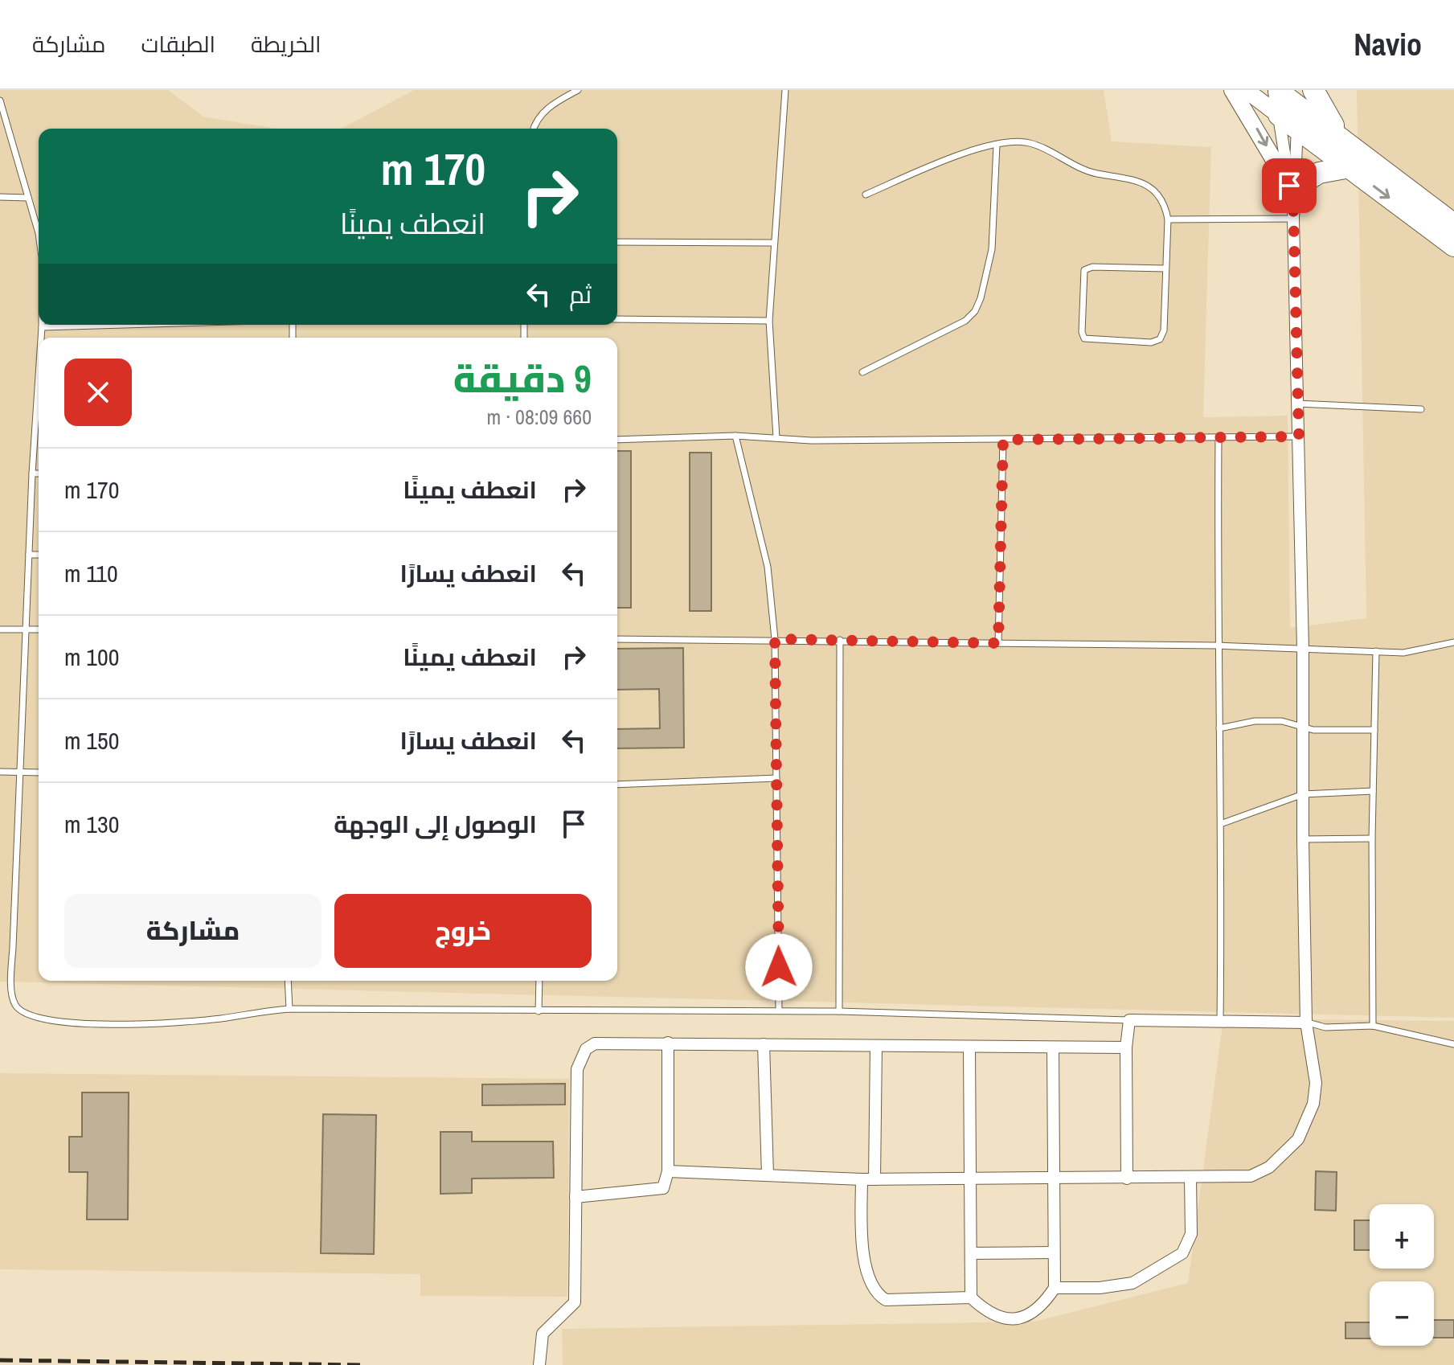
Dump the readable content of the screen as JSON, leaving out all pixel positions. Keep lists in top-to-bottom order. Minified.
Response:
{"page":{"header":"Navio","nav":["الخريطة","الطبقات","مشاركة"],"turn":["170 m","انعطف يمينًا"],"then":"ثم","heading":["9 دقيقة","660 m · 08:09"],"list":[{"name":"انعطف يمينًا","value":"170 m"},{"name":"انعطف يسارًا","value":"110 m"},{"name":"انعطف يمينًا","value":"100 m"},{"name":"انعطف يسارًا","value":"150 m"},{"name":"الوصول إلى الوجهة","value":"130 m"}],"buttons":["خروج","مشاركة"],"map_buttons":["+","−"]}}
